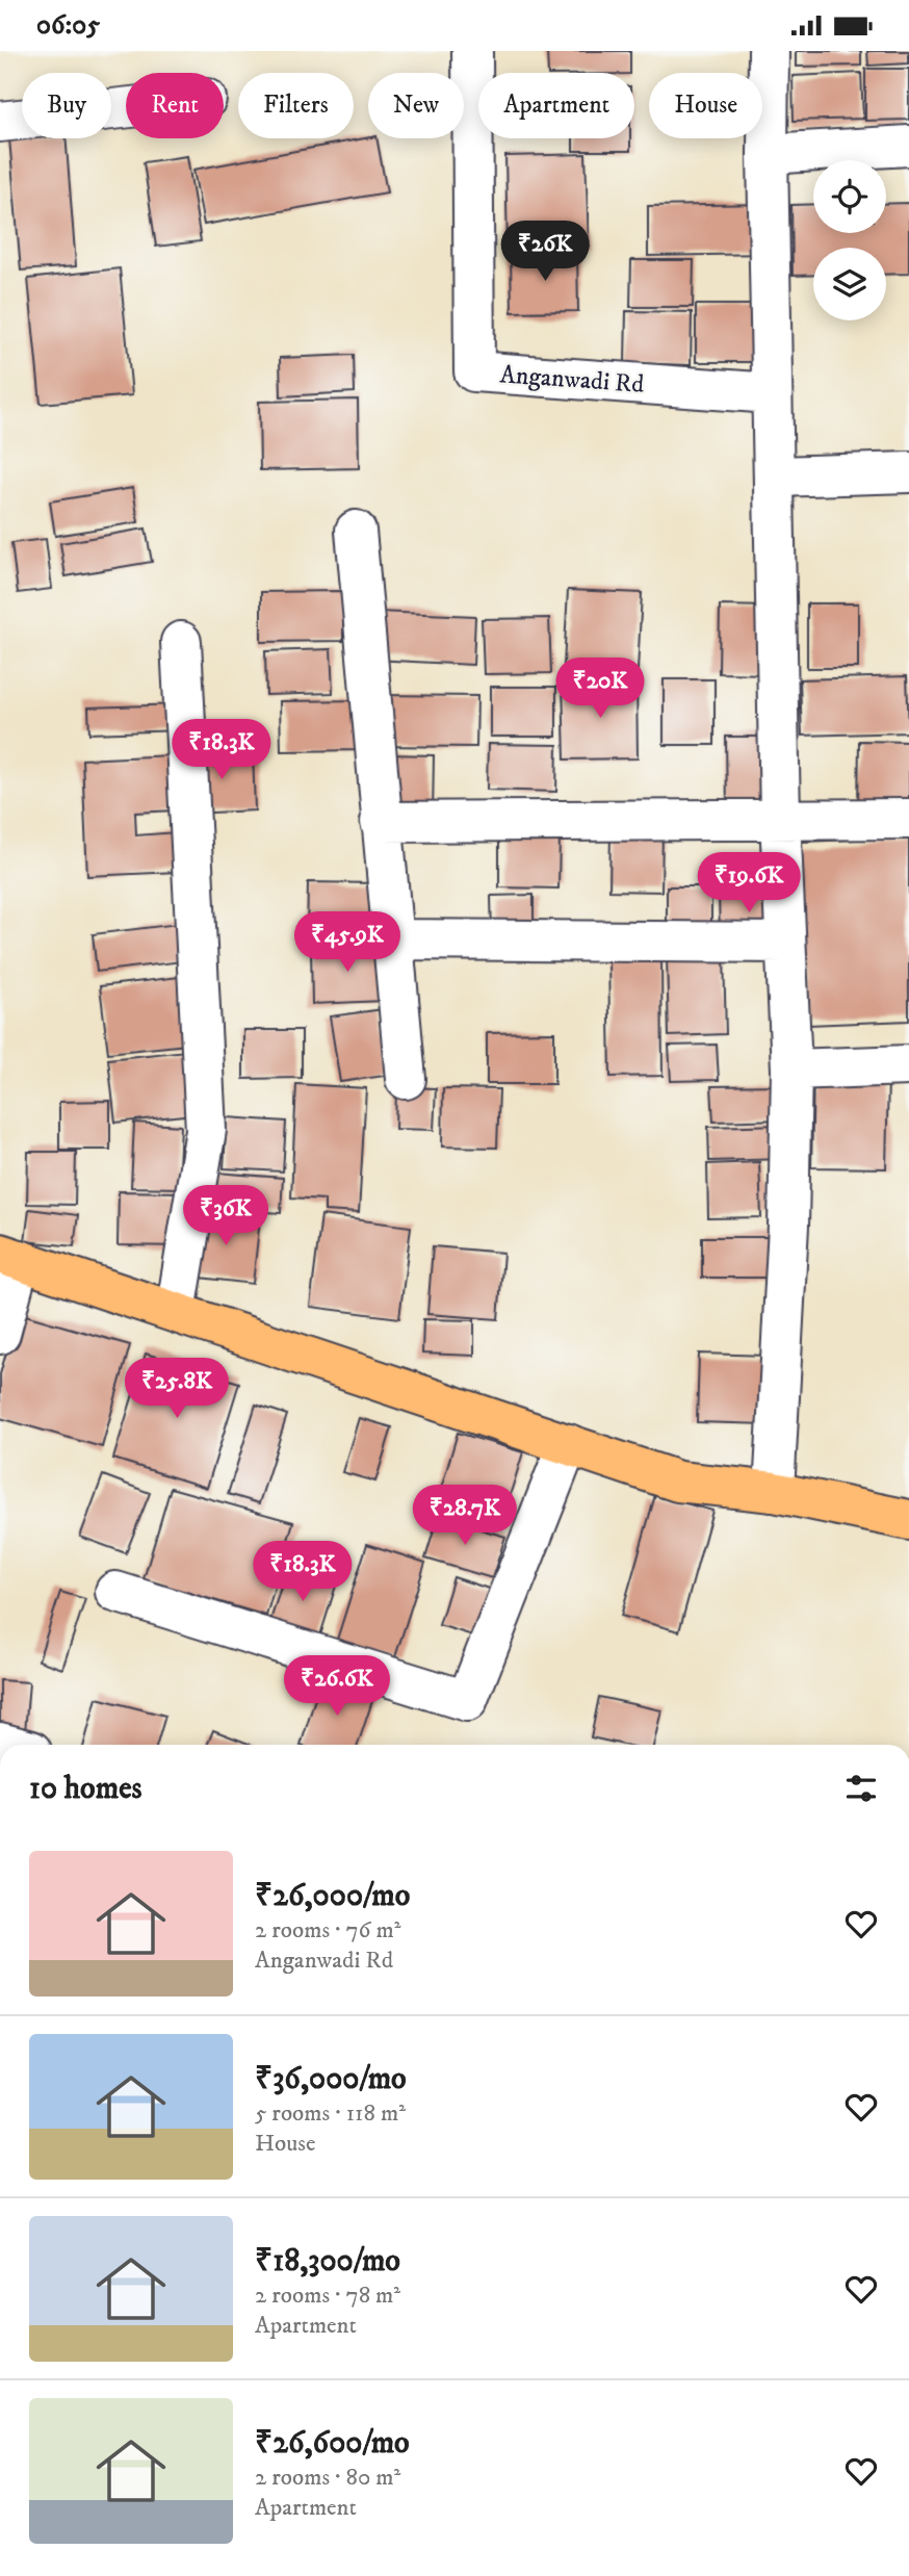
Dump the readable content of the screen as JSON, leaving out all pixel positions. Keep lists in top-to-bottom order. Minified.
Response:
{"streets":{"street":["Anganwadi Rd"]},"page":{"status":"06:05","chip":["Buy","Rent","Filters","New","Apartment","House"],"price":["₹26K","₹20K","₹18.3K","₹19.6K","₹45.9K","₹36K","₹25.8K","₹28.7K","₹18.3K","₹26.6K"],"heading":"10 homes","list":[{"name":"₹26,000/mo","note":"2 rooms · 76 m² · Anganwadi Rd"},{"name":"₹36,000/mo","note":"5 rooms · 118 m² · House"},{"name":"₹18,300/mo","note":"2 rooms · 78 m² · Apartment"},{"name":"₹26,600/mo","note":"2 rooms · 80 m² · Apartment"}]}}
